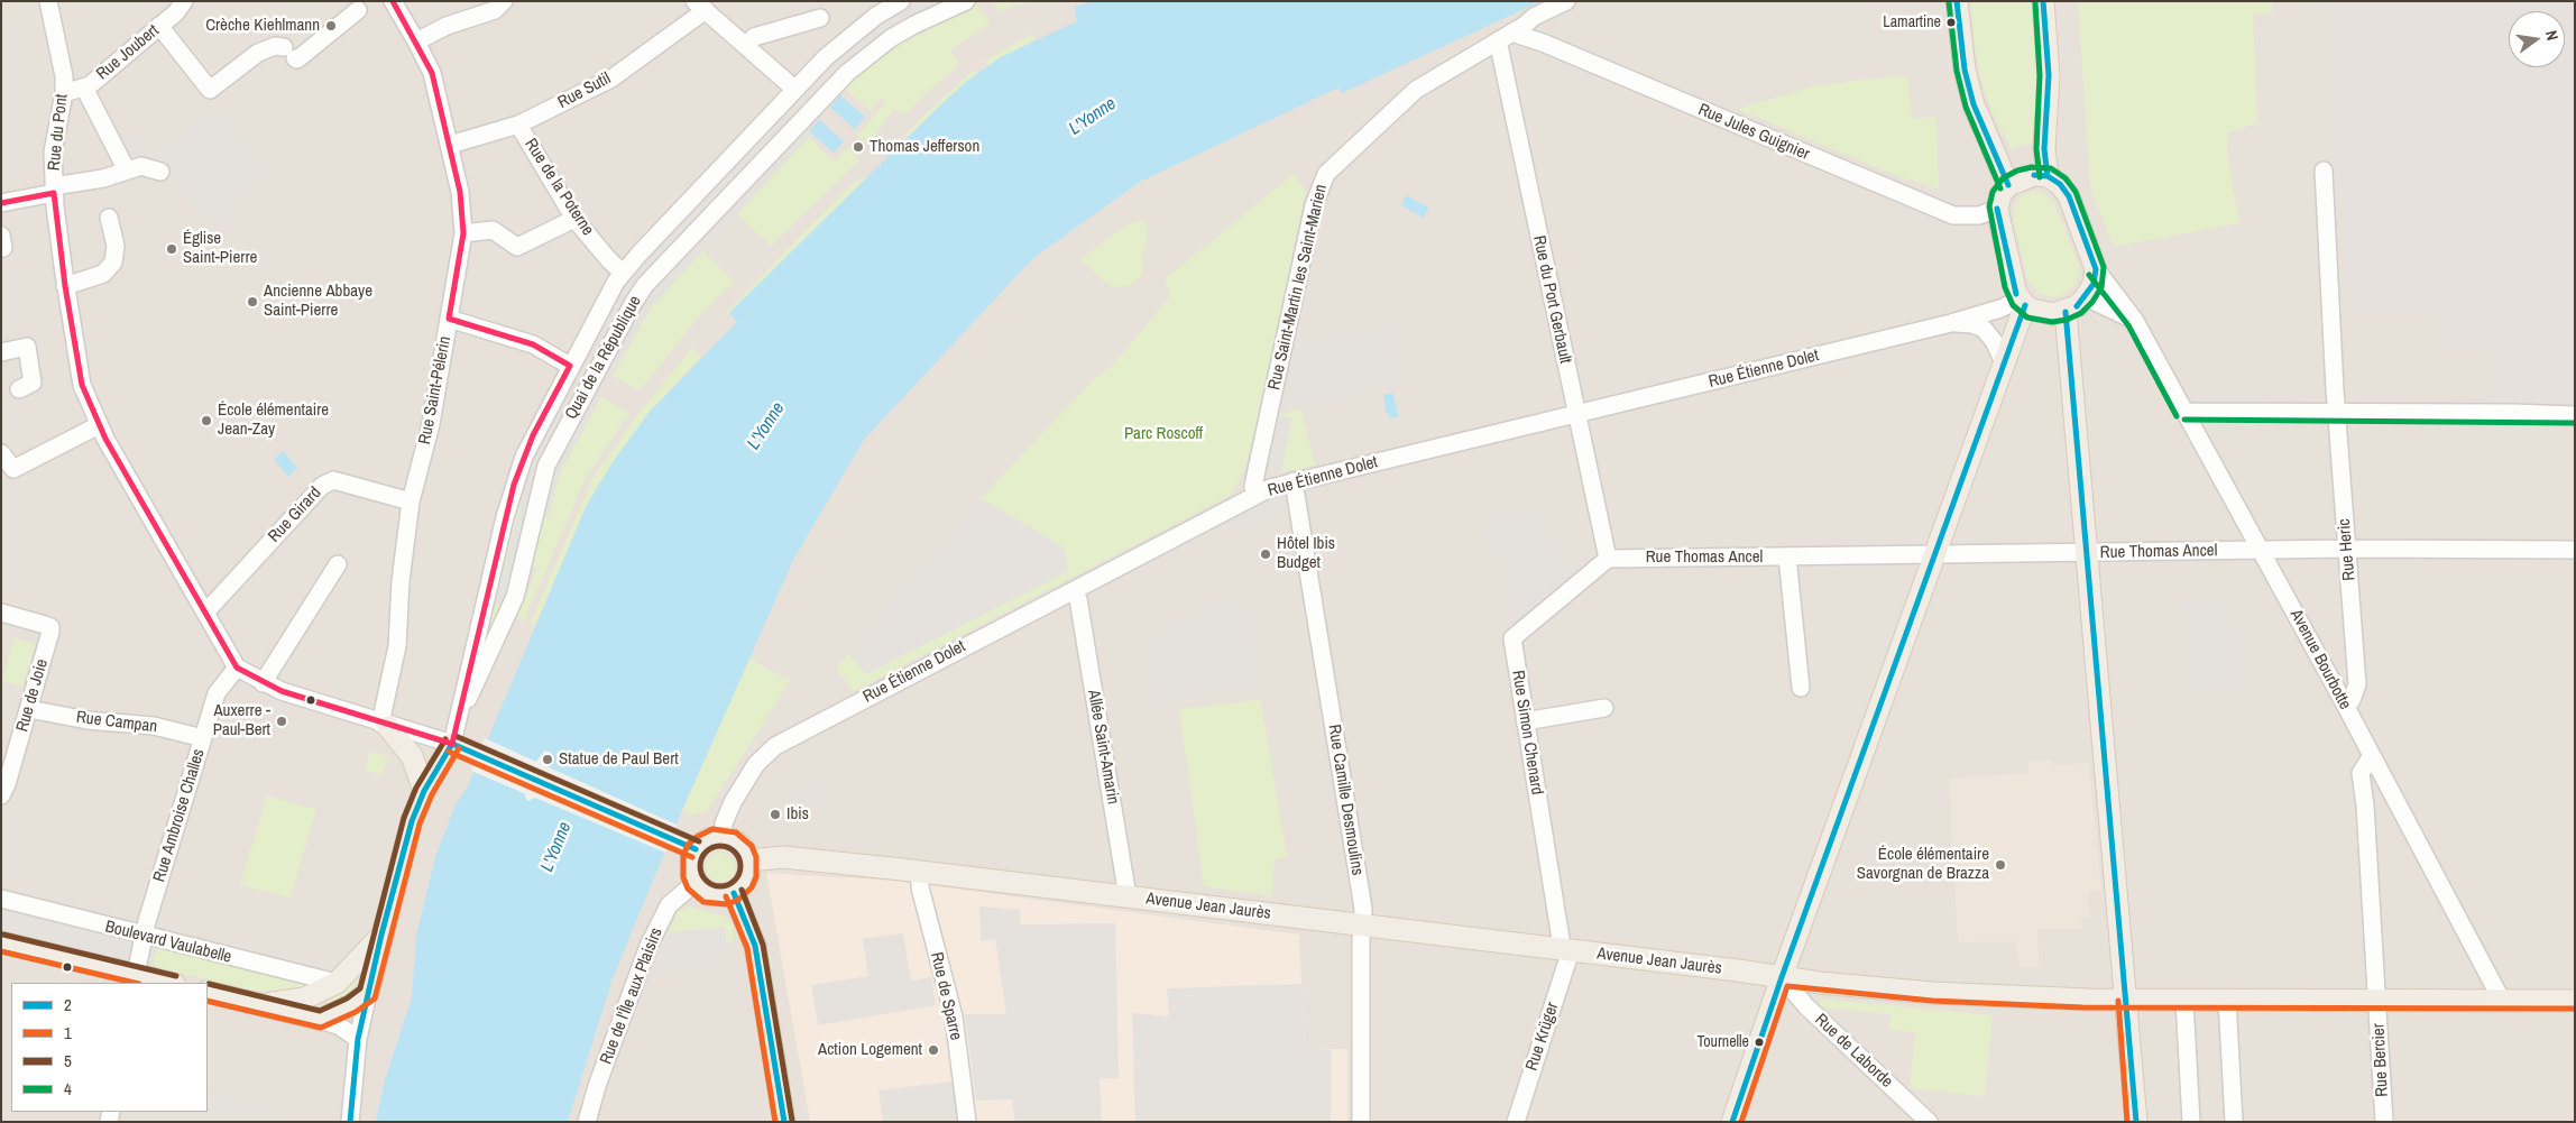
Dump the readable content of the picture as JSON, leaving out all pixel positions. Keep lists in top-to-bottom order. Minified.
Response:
{"streets":{"main road":["Avenue Jean Jaurès"],"street":["Rue Joubert","Rue Sutil","Rue du Pont","Rue Jules Guignier","Rue de la Poterne","Rue Saint-Martin les Saint-Marien","Rue du Port Gerbault","Quai de la République","Rue Étienne Dolet","Rue Saint-Pélerin","Rue Girard","Rue Heric","Rue Thomas Ancel","Avenue Bourbotte","Rue de Joie","Rue Campan","Rue Simon Chenard","Allée Saint-Amarin","Rue Camille Desmoulins","Rue Ambroise Challes","Boulevard Vaulabelle","Rue de l'Île aux Plaisirs","Rue de Sparre","Rue Krüger","Rue de Laborde","Rue Bercier"]},"crossings":[["Rue Joubert","Rue du Pont"],["Rue Sutil","Rue de la Poterne"],["Rue Sutil","Rue Saint-Pélerin"],["Rue du Pont","Rue Girard"],["Rue du Pont","Rue Ambroise Challes"],["Rue Jules Guignier","Rue Saint-Martin les Saint-Marien"],["Rue Jules Guignier","Rue du Port Gerbault"],["Rue Jules Guignier","Rue Étienne Dolet"],["Rue Jules Guignier","Avenue Bourbotte"],["Rue de la Poterne","Quai de la République"],["Rue Saint-Martin les Saint-Marien","Rue du Port Gerbault"],["Rue Saint-Martin les Saint-Marien","Rue Étienne Dolet"],["Rue du Port Gerbault","Rue Étienne Dolet"],["Rue du Port Gerbault","Rue Thomas Ancel"],["Rue du Port Gerbault","Rue Simon Chenard"],["Rue Étienne Dolet","Avenue Bourbotte"],["Rue Étienne Dolet","Rue Camille Desmoulins"],["Rue Étienne Dolet","Avenue Jean Jaurès"],["Rue Étienne Dolet","Rue de l'Île aux Plaisirs"],["Rue Saint-Pélerin","Rue Girard"],["Rue Heric","Rue Thomas Ancel"],["Rue Heric","Avenue Bourbotte"],["Rue Thomas Ancel","Avenue Bourbotte"],["Rue Thomas Ancel","Rue Simon Chenard"],["Avenue Bourbotte","Avenue Jean Jaurès"],["Rue de Joie","Rue Campan"],["Rue Campan","Rue Ambroise Challes"],["Rue Simon Chenard","Avenue Jean Jaurès"],["Rue Simon Chenard","Rue Krüger"],["Allée Saint-Amarin","Avenue Jean Jaurès"],["Rue Camille Desmoulins","Avenue Jean Jaurès"],["Rue Ambroise Challes","Boulevard Vaulabelle"],["Avenue Jean Jaurès","Rue de l'Île aux Plaisirs"],["Avenue Jean Jaurès","Rue de Sparre"],["Avenue Jean Jaurès","Rue Krüger"],["Avenue Jean Jaurès","Rue de Laborde"],["Avenue Jean Jaurès","Rue Bercier"]],"water":["L'Yonne"],"parks":["Parc Roscoff"],"places":["Lamartine","Crèche Kiehlmann","Thomas Jefferson","Église Saint-Pierre","Ancienne Abbaye Saint-Pierre","École élémentaire Jean-Zay","Hôtel Ibis Budget","Auxerre - Paul-Bert","Statue de Paul Bert","Ibis","École élémentaire Savorgnan de Brazza","Tournelle","Action Logement"],"lines":["transit line 2","transit line N","transit line 4","transit line 5","transit line 1"],"legend":["2","1","5","4"],"north":"right"}
